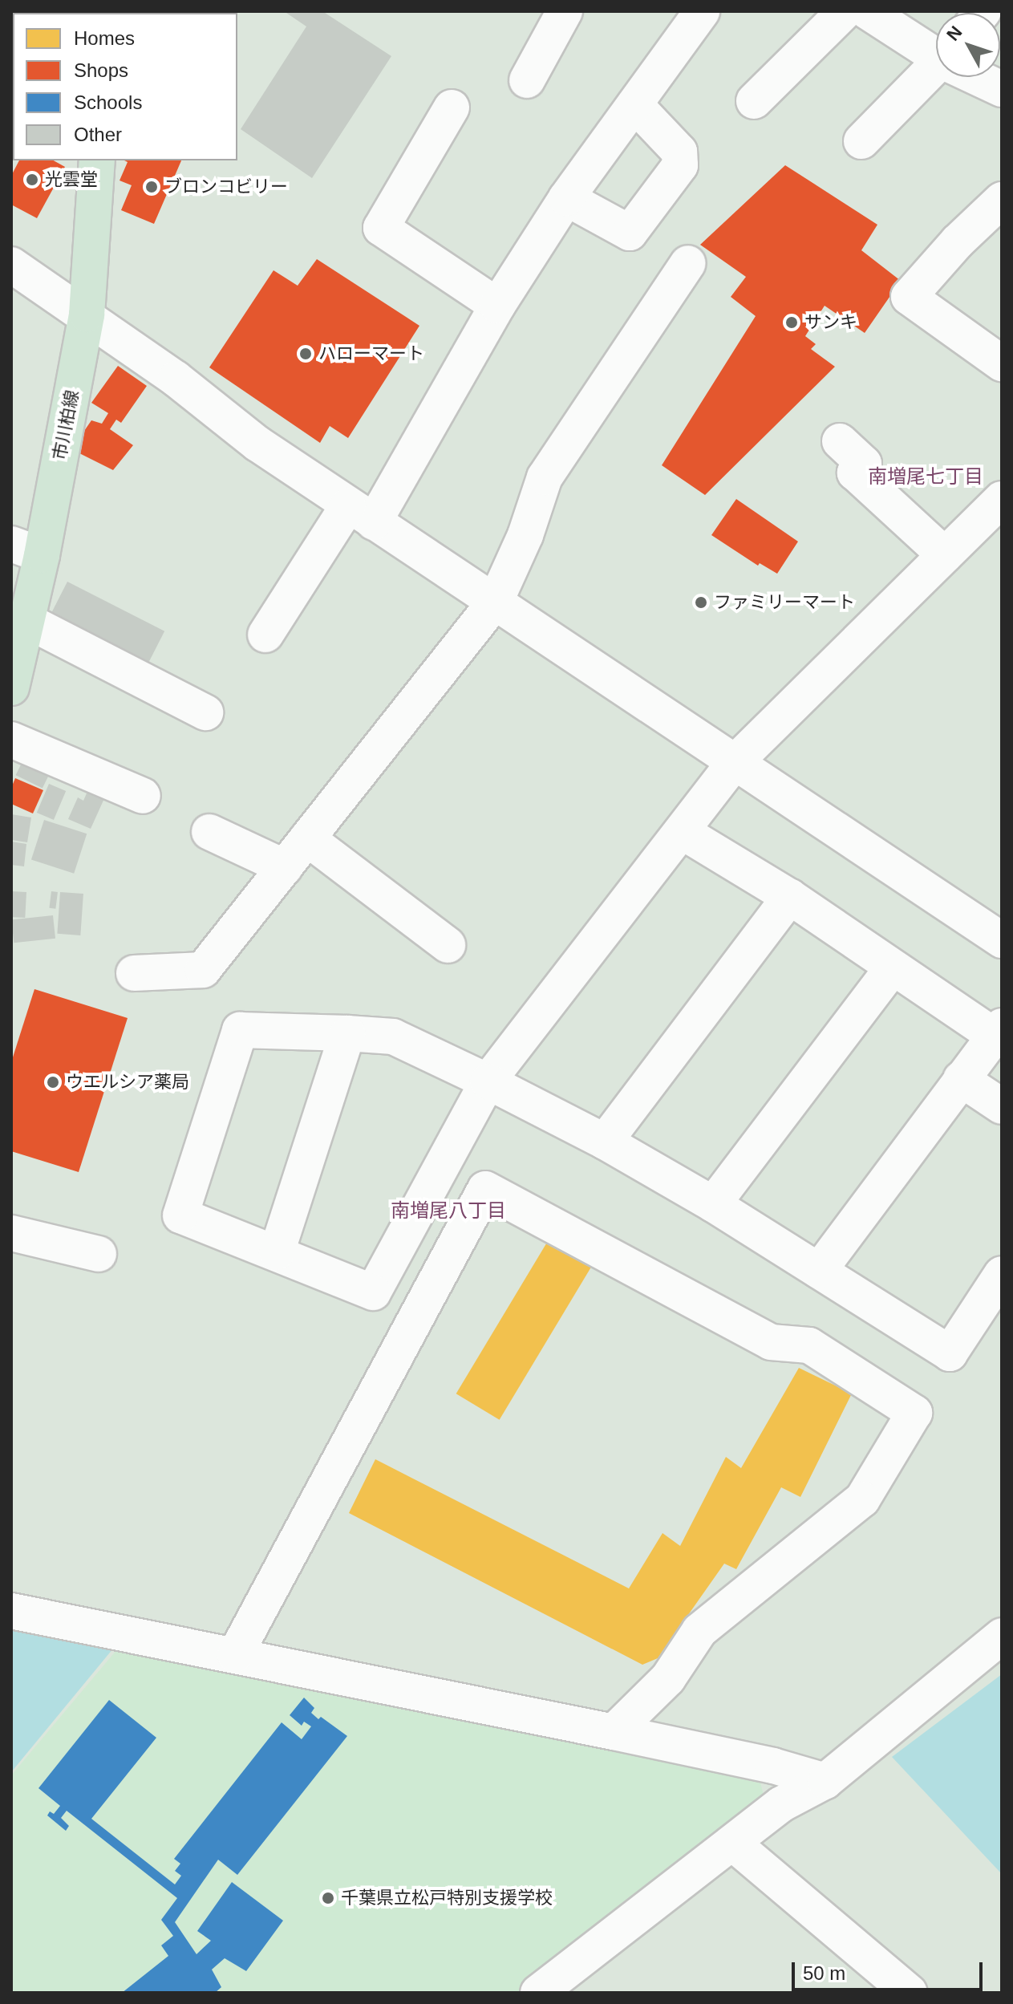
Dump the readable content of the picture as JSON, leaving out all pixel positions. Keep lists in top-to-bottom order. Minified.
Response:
{"streets":{"main road":["市川柏線"]},"districts":["南増尾七丁目","南増尾八丁目"],"places":["光雲堂","ブロンコビリー","サンキ","ハローマート","ファミリーマート","ウエルシア薬局","千葉県立松戸特別支援学校"],"legend":["Homes","Shops","Schools","Other"],"scale_bar":"50 m","north":"top left"}
